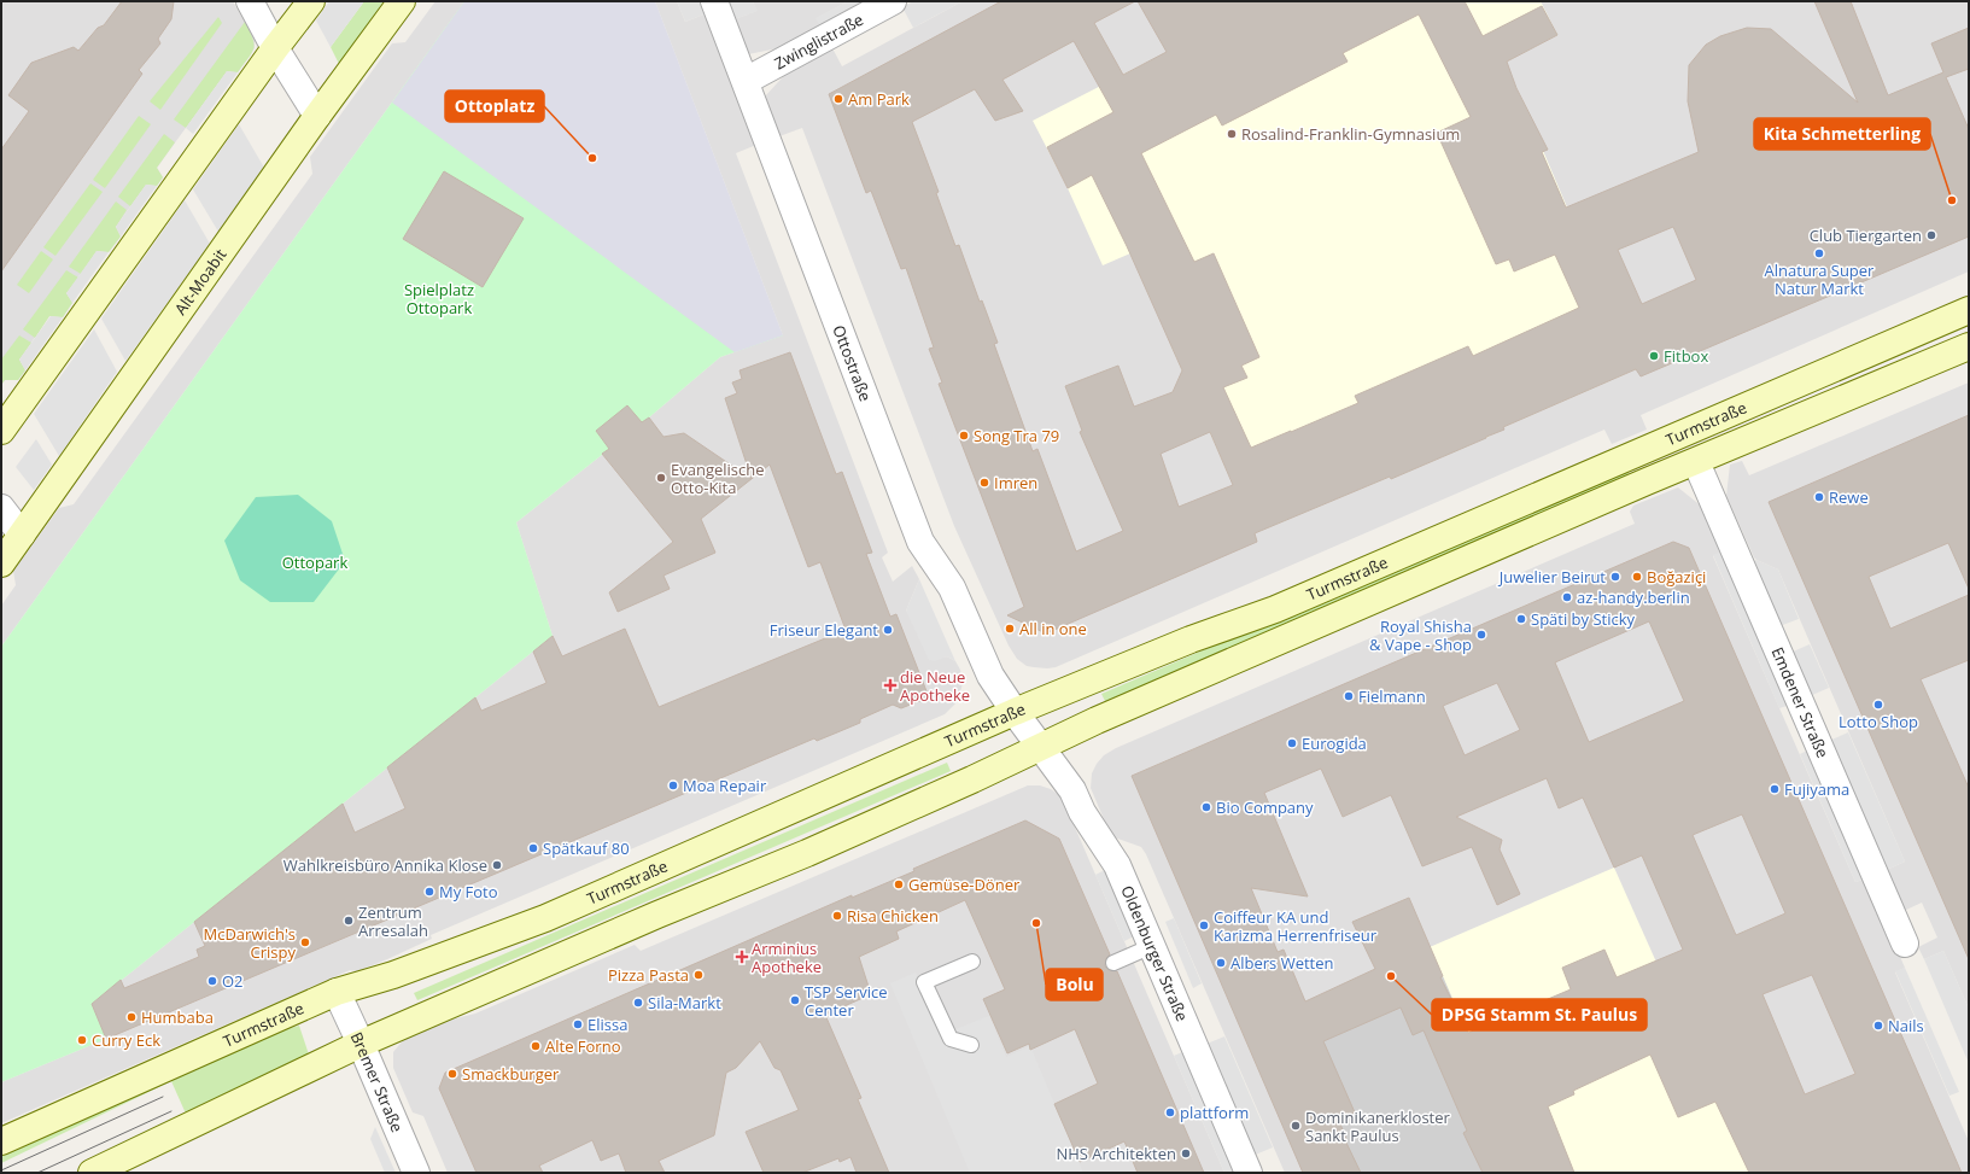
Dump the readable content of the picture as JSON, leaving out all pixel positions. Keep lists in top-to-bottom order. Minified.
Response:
{"streets":{"main road":["Alt-Moabit","Turmstraße"],"street":["Zwinglistraße","Ottostraße","Emdener Straße","Oldenburger Straße","Bremer Straße"]},"crossings":[["Zwinglistraße","Ottostraße"],["Ottostraße","Turmstraße"],["Ottostraße","Oldenburger Straße"],["Turmstraße","Emdener Straße"],["Turmstraße","Oldenburger Straße"],["Turmstraße","Bremer Straße"]],"parks":["Spielplatz Ottopark","Ottopark"],"places":{"other":["Am Park","Rosalind-Franklin-Gymnasium","Ottoplatz","Kita Schmetterling","Club Tiergarten","Alnatura Super Natur Markt","Fitbox","Song Tra 79","Evangelische Otto-Kita","Imren","Rewe","Juwelier Beirut","Boğaziçi","az-handy.berlin","Späti by Sticky","All in one","Friseur Elegant","Royal Shisha & Vape - Shop","Fielmann","Lotto Shop","Eurogida","Moa Repair","Fujiyama","Bio Company","Spätkauf 80","Wahlkreisbüro Annika Klose","Gemüse-Döner","My Foto","Risa Chicken","Zentrum Arresalah","Bolu","Coiffeur KA und Karizma Herrenfriseur","McDarwich's Crispy","Albers Wetten","Pizza Pasta","DPSG Stamm St. Paulus","O2","TSP Service Center","Sila-Markt","Humbaba","Elissa","Nails","Curry Eck","Alte Forno","Smackburger","plattform","Dominikanerkloster Sankt Paulus","NHS Architekten"],"health":["die Neue Apotheke","Arminius Apotheke"]}}
